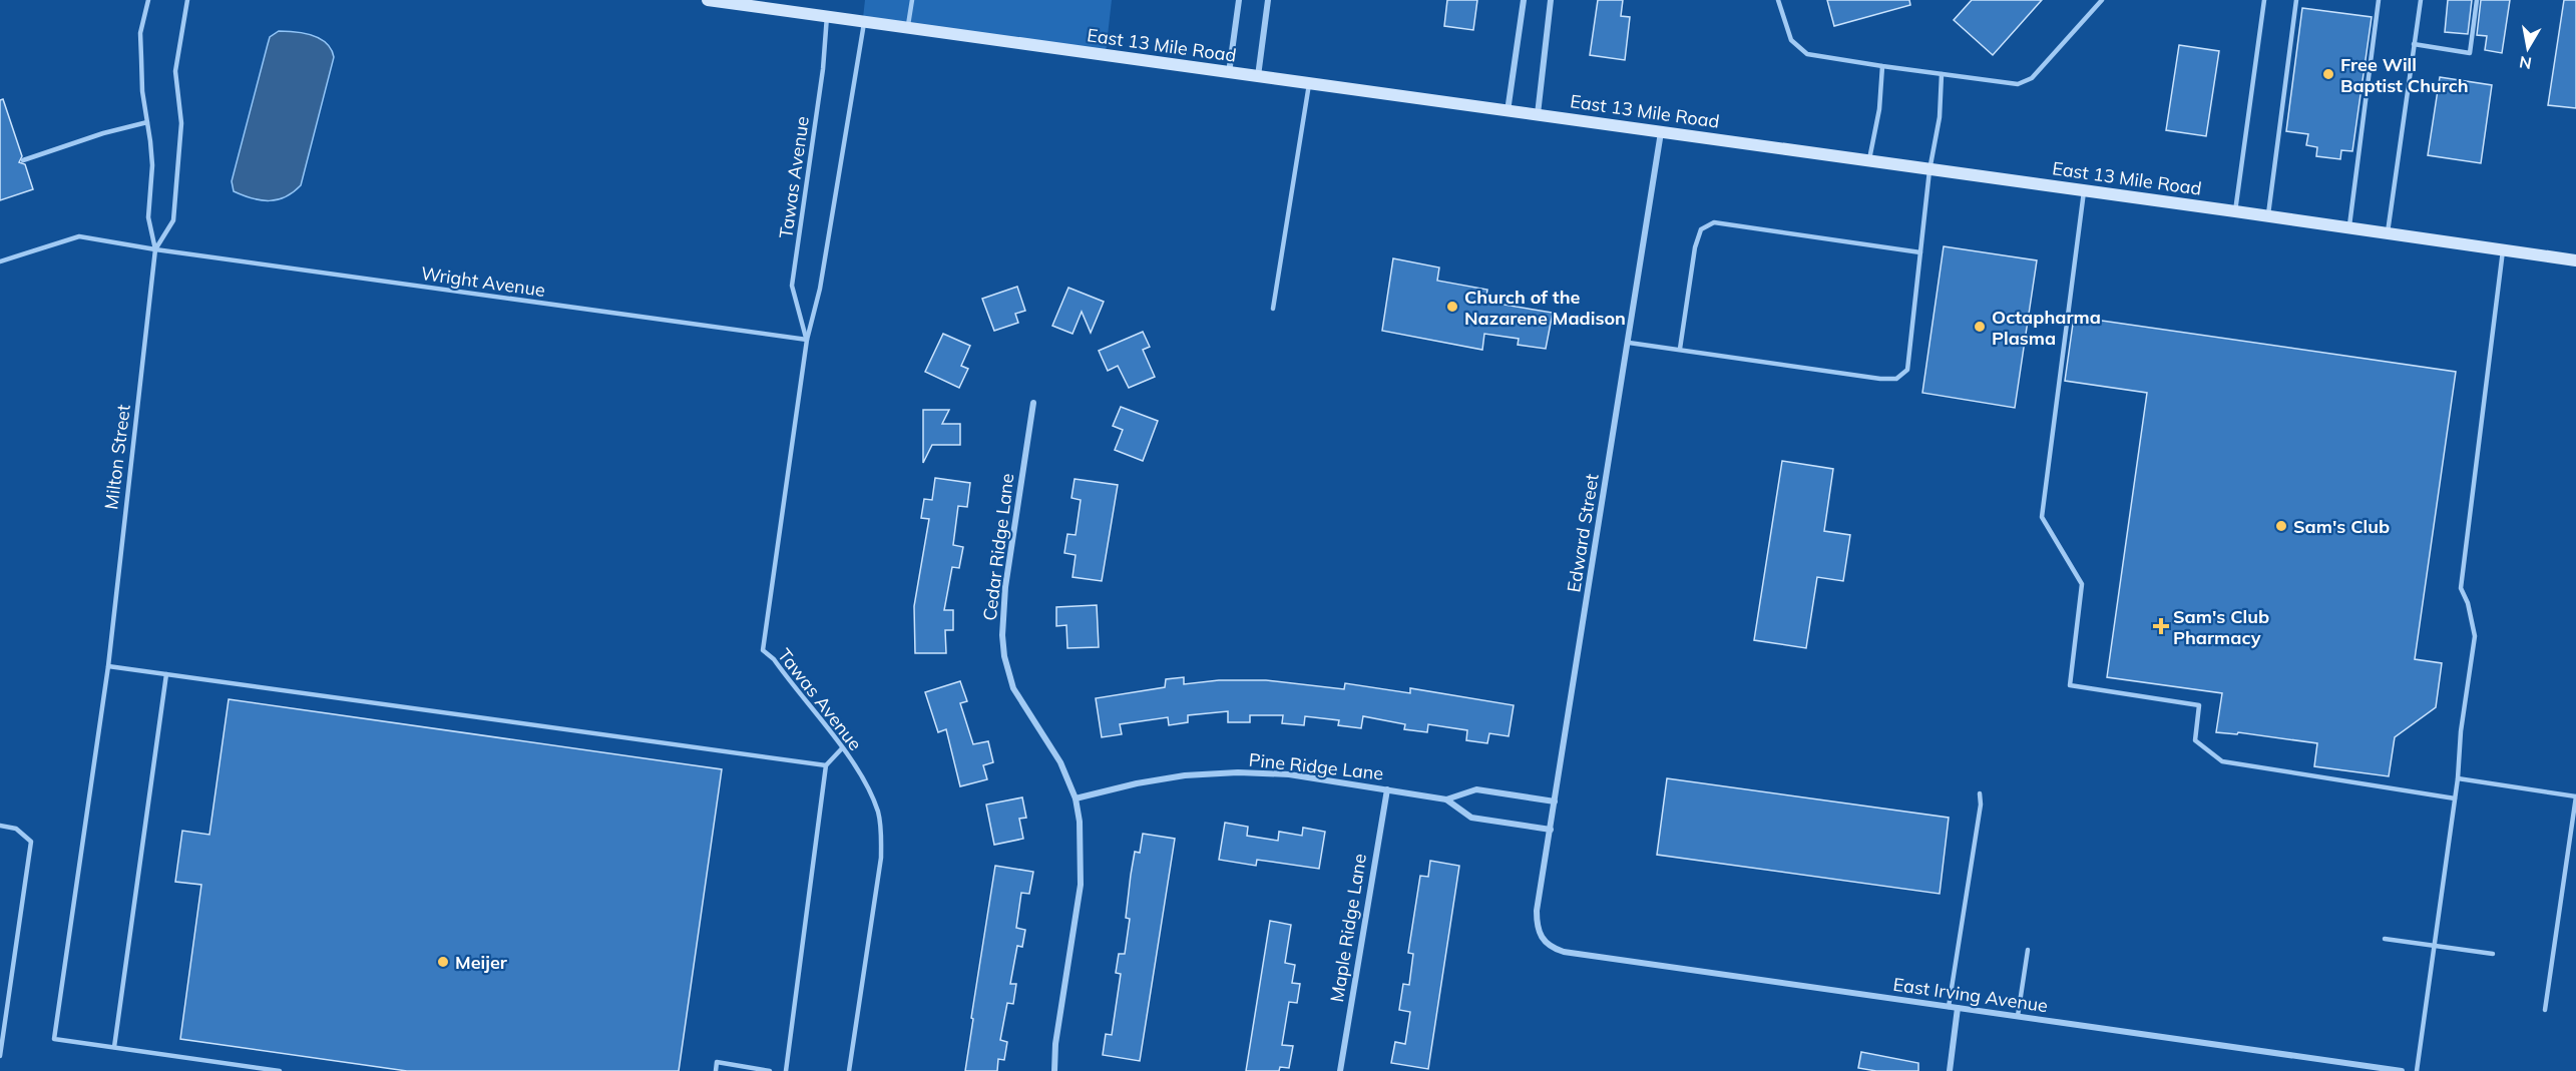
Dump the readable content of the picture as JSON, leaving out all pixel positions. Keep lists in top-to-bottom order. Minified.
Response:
{"streets":{"main road":["East 13 Mile Road"],"street":["Edward Street","Cedar Ridge Lane","Pine Ridge Lane","Maple Ridge Lane","East Irving Avenue"],"lane":["Tawas Avenue","Wright Avenue","Milton Street"]},"crossings":[["East 13 Mile Road","Tawas Avenue"],["East 13 Mile Road","Edward Street"],["Tawas Avenue","Wright Avenue"],["Wright Avenue","Milton Street"],["Edward Street","Pine Ridge Lane"],["Edward Street","East Irving Avenue"],["Cedar Ridge Lane","Pine Ridge Lane"],["Pine Ridge Lane","Maple Ridge Lane"]],"places":{"other":["Free Will Baptist Church","Church of the Nazarene Madison","Octapharma Plasma","Sam's Club","Meijer"],"health":["Sam's Club Pharmacy"]},"north":"bottom"}
